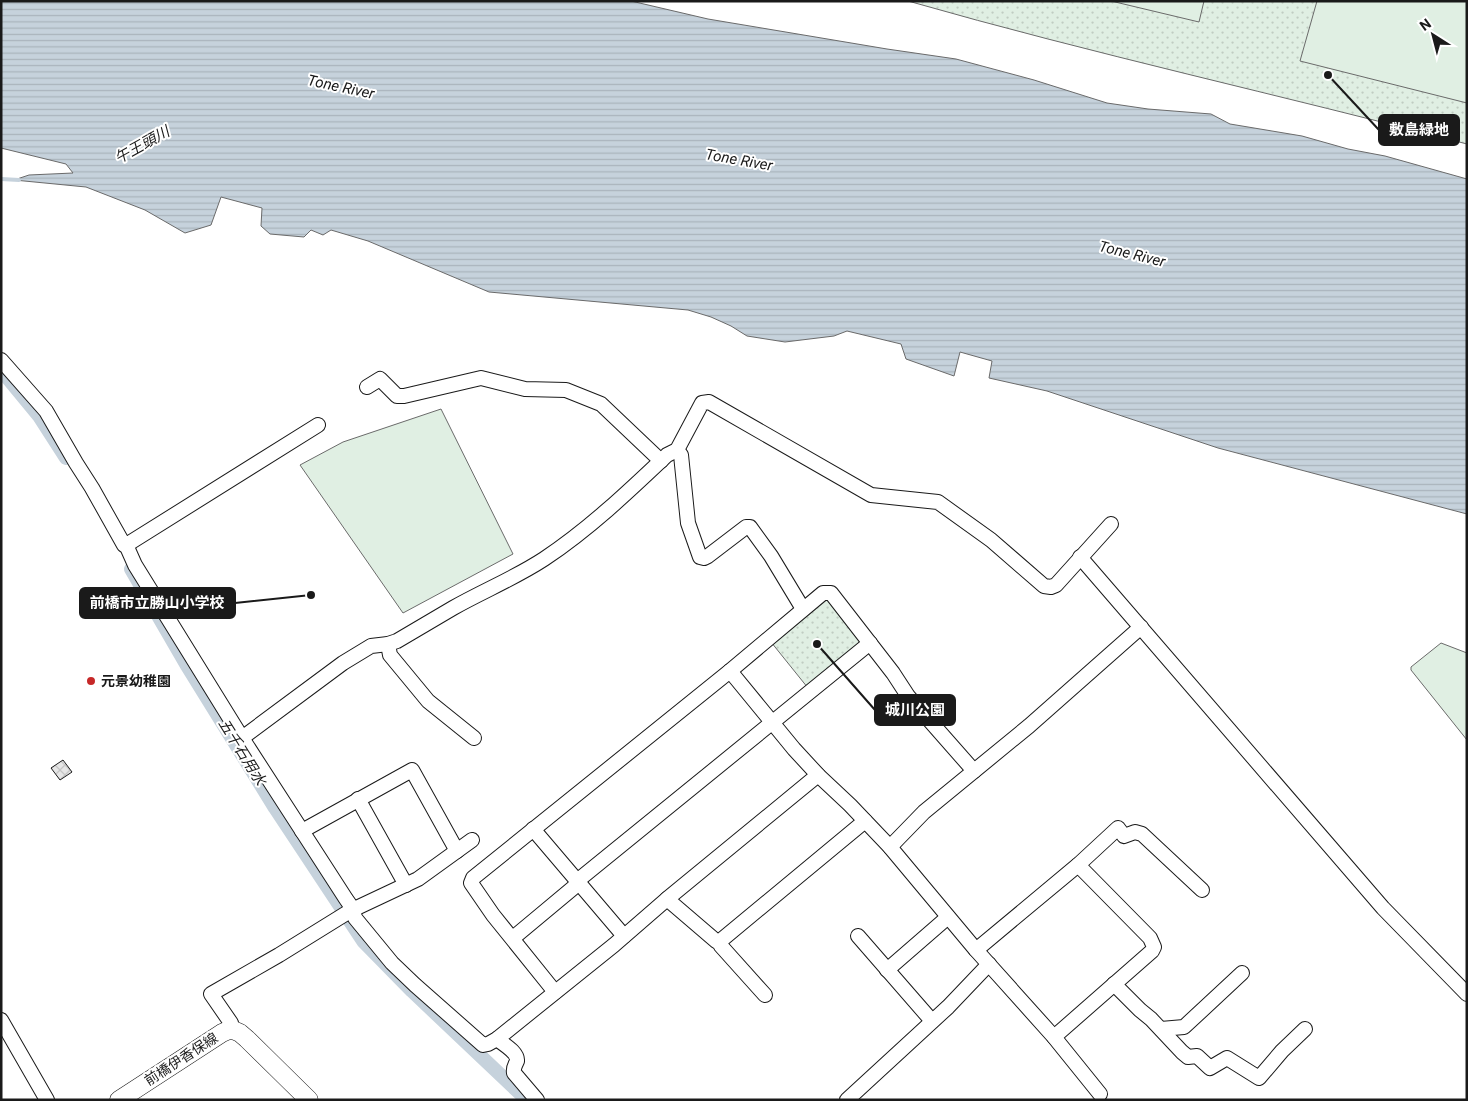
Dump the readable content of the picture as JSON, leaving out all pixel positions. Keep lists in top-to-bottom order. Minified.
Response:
{"streets":{"main road":["前橋伊香保線"]},"water":["Tone River","午王頭川","五千石用水"],"places":["敷島緑地","前橋市立勝山小学校","城川公園","元景幼稚園"],"north":"top left"}
